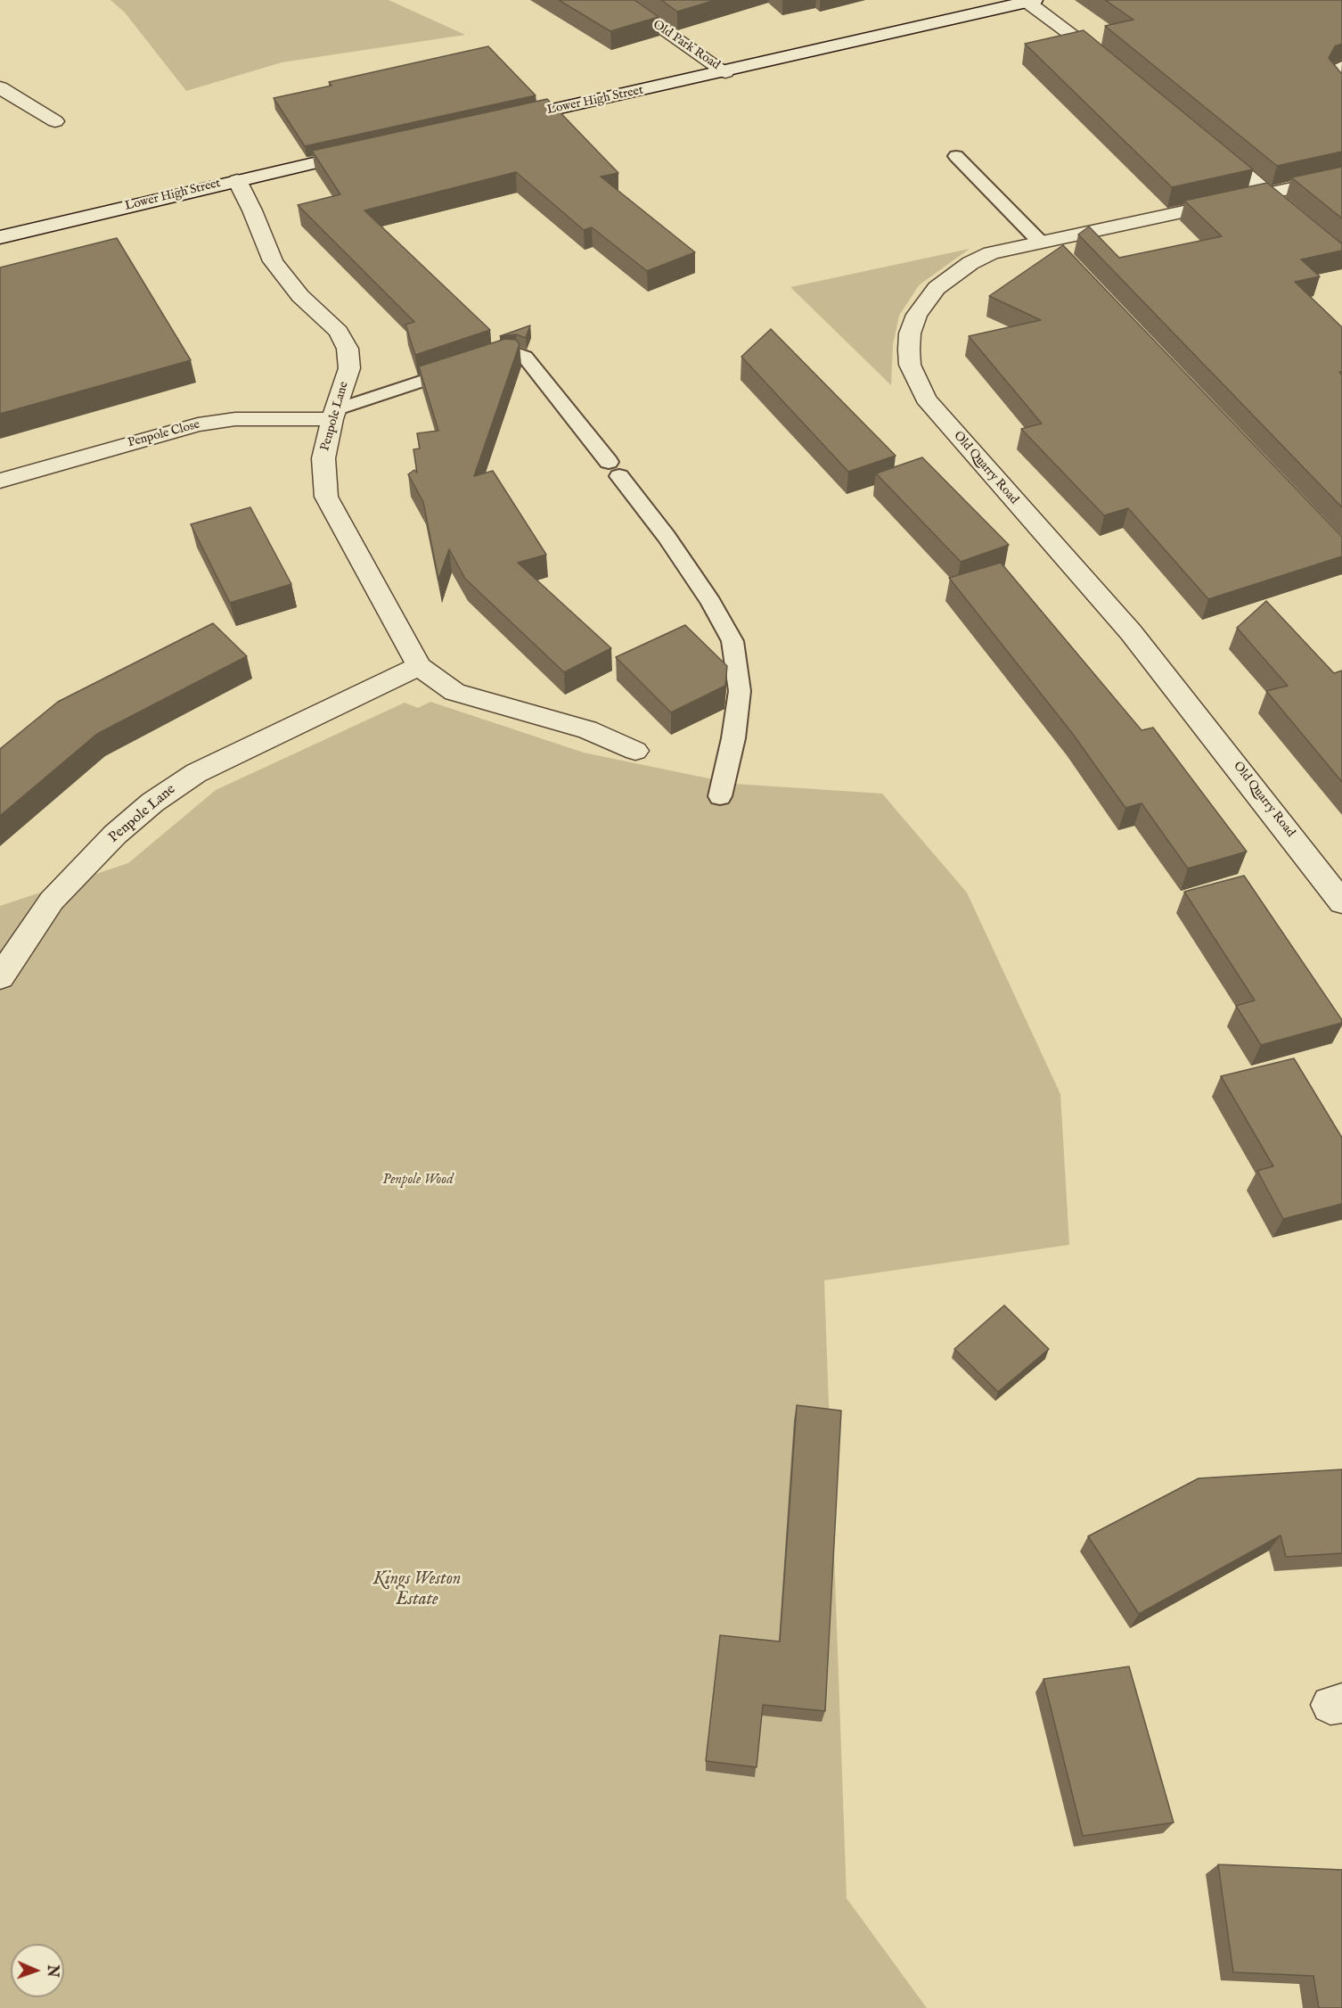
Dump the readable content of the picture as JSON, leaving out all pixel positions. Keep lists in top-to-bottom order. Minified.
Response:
{"streets":{"street":["Old Park Road","Lower High Street","Penpole Lane","Penpole Close","Old Quarry Road"]},"crossings":[["Old Park Road","Lower High Street"],["Lower High Street","Penpole Lane"],["Penpole Lane","Penpole Close"]],"parks":["Penpole Wood","Kings Weston Estate"],"north":"right"}
